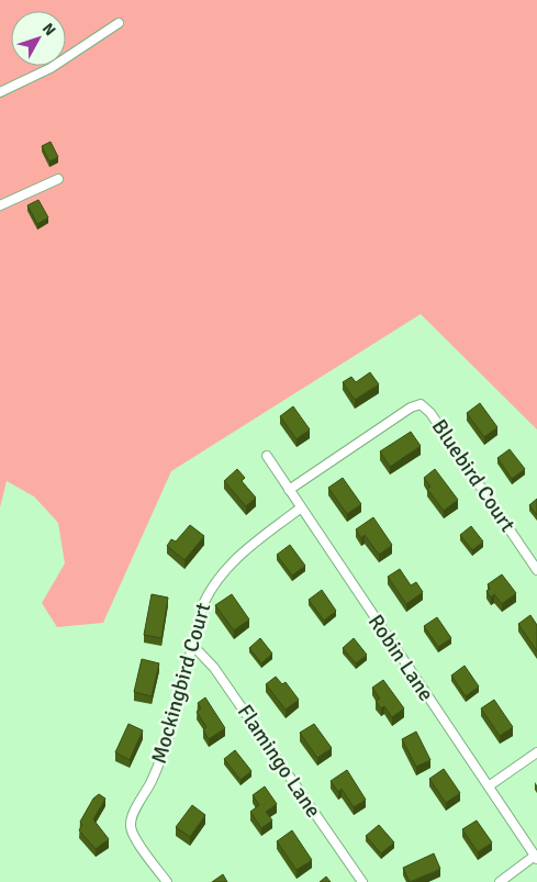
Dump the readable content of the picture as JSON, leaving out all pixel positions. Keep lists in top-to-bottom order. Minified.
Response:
{"streets":{"street":["Bluebird Court","Robin Lane","Mockingbird Court","Flamingo Lane"]},"crossings":[["Bluebird Court","Robin Lane"],["Robin Lane","Mockingbird Court"],["Mockingbird Court","Flamingo Lane"]],"north":"top right"}
